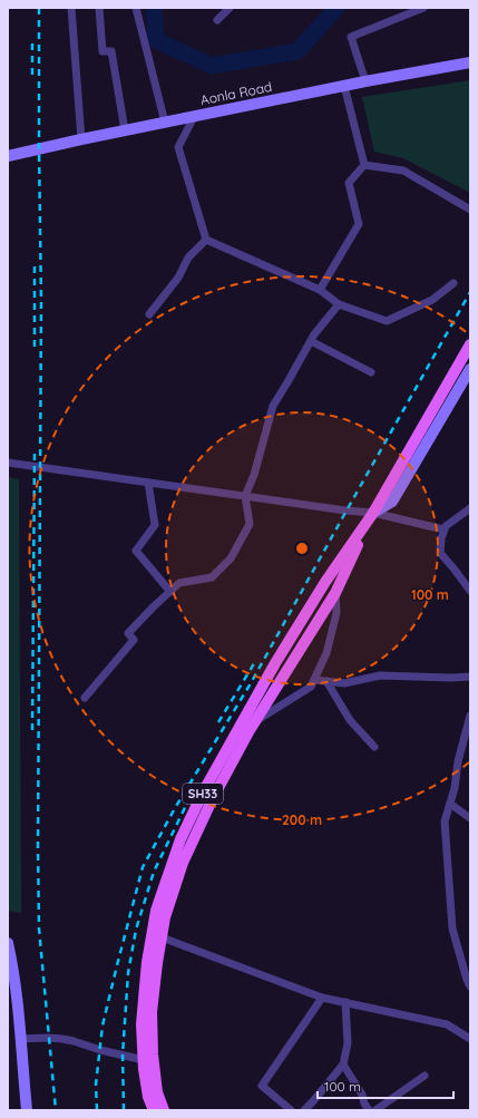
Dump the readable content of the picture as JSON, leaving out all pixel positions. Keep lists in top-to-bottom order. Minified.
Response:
{"streets":{"main road":["SH33"],"street":["Aonla Road"]},"scale_bar":"100 m","rings":["100 m","200 m"]}
